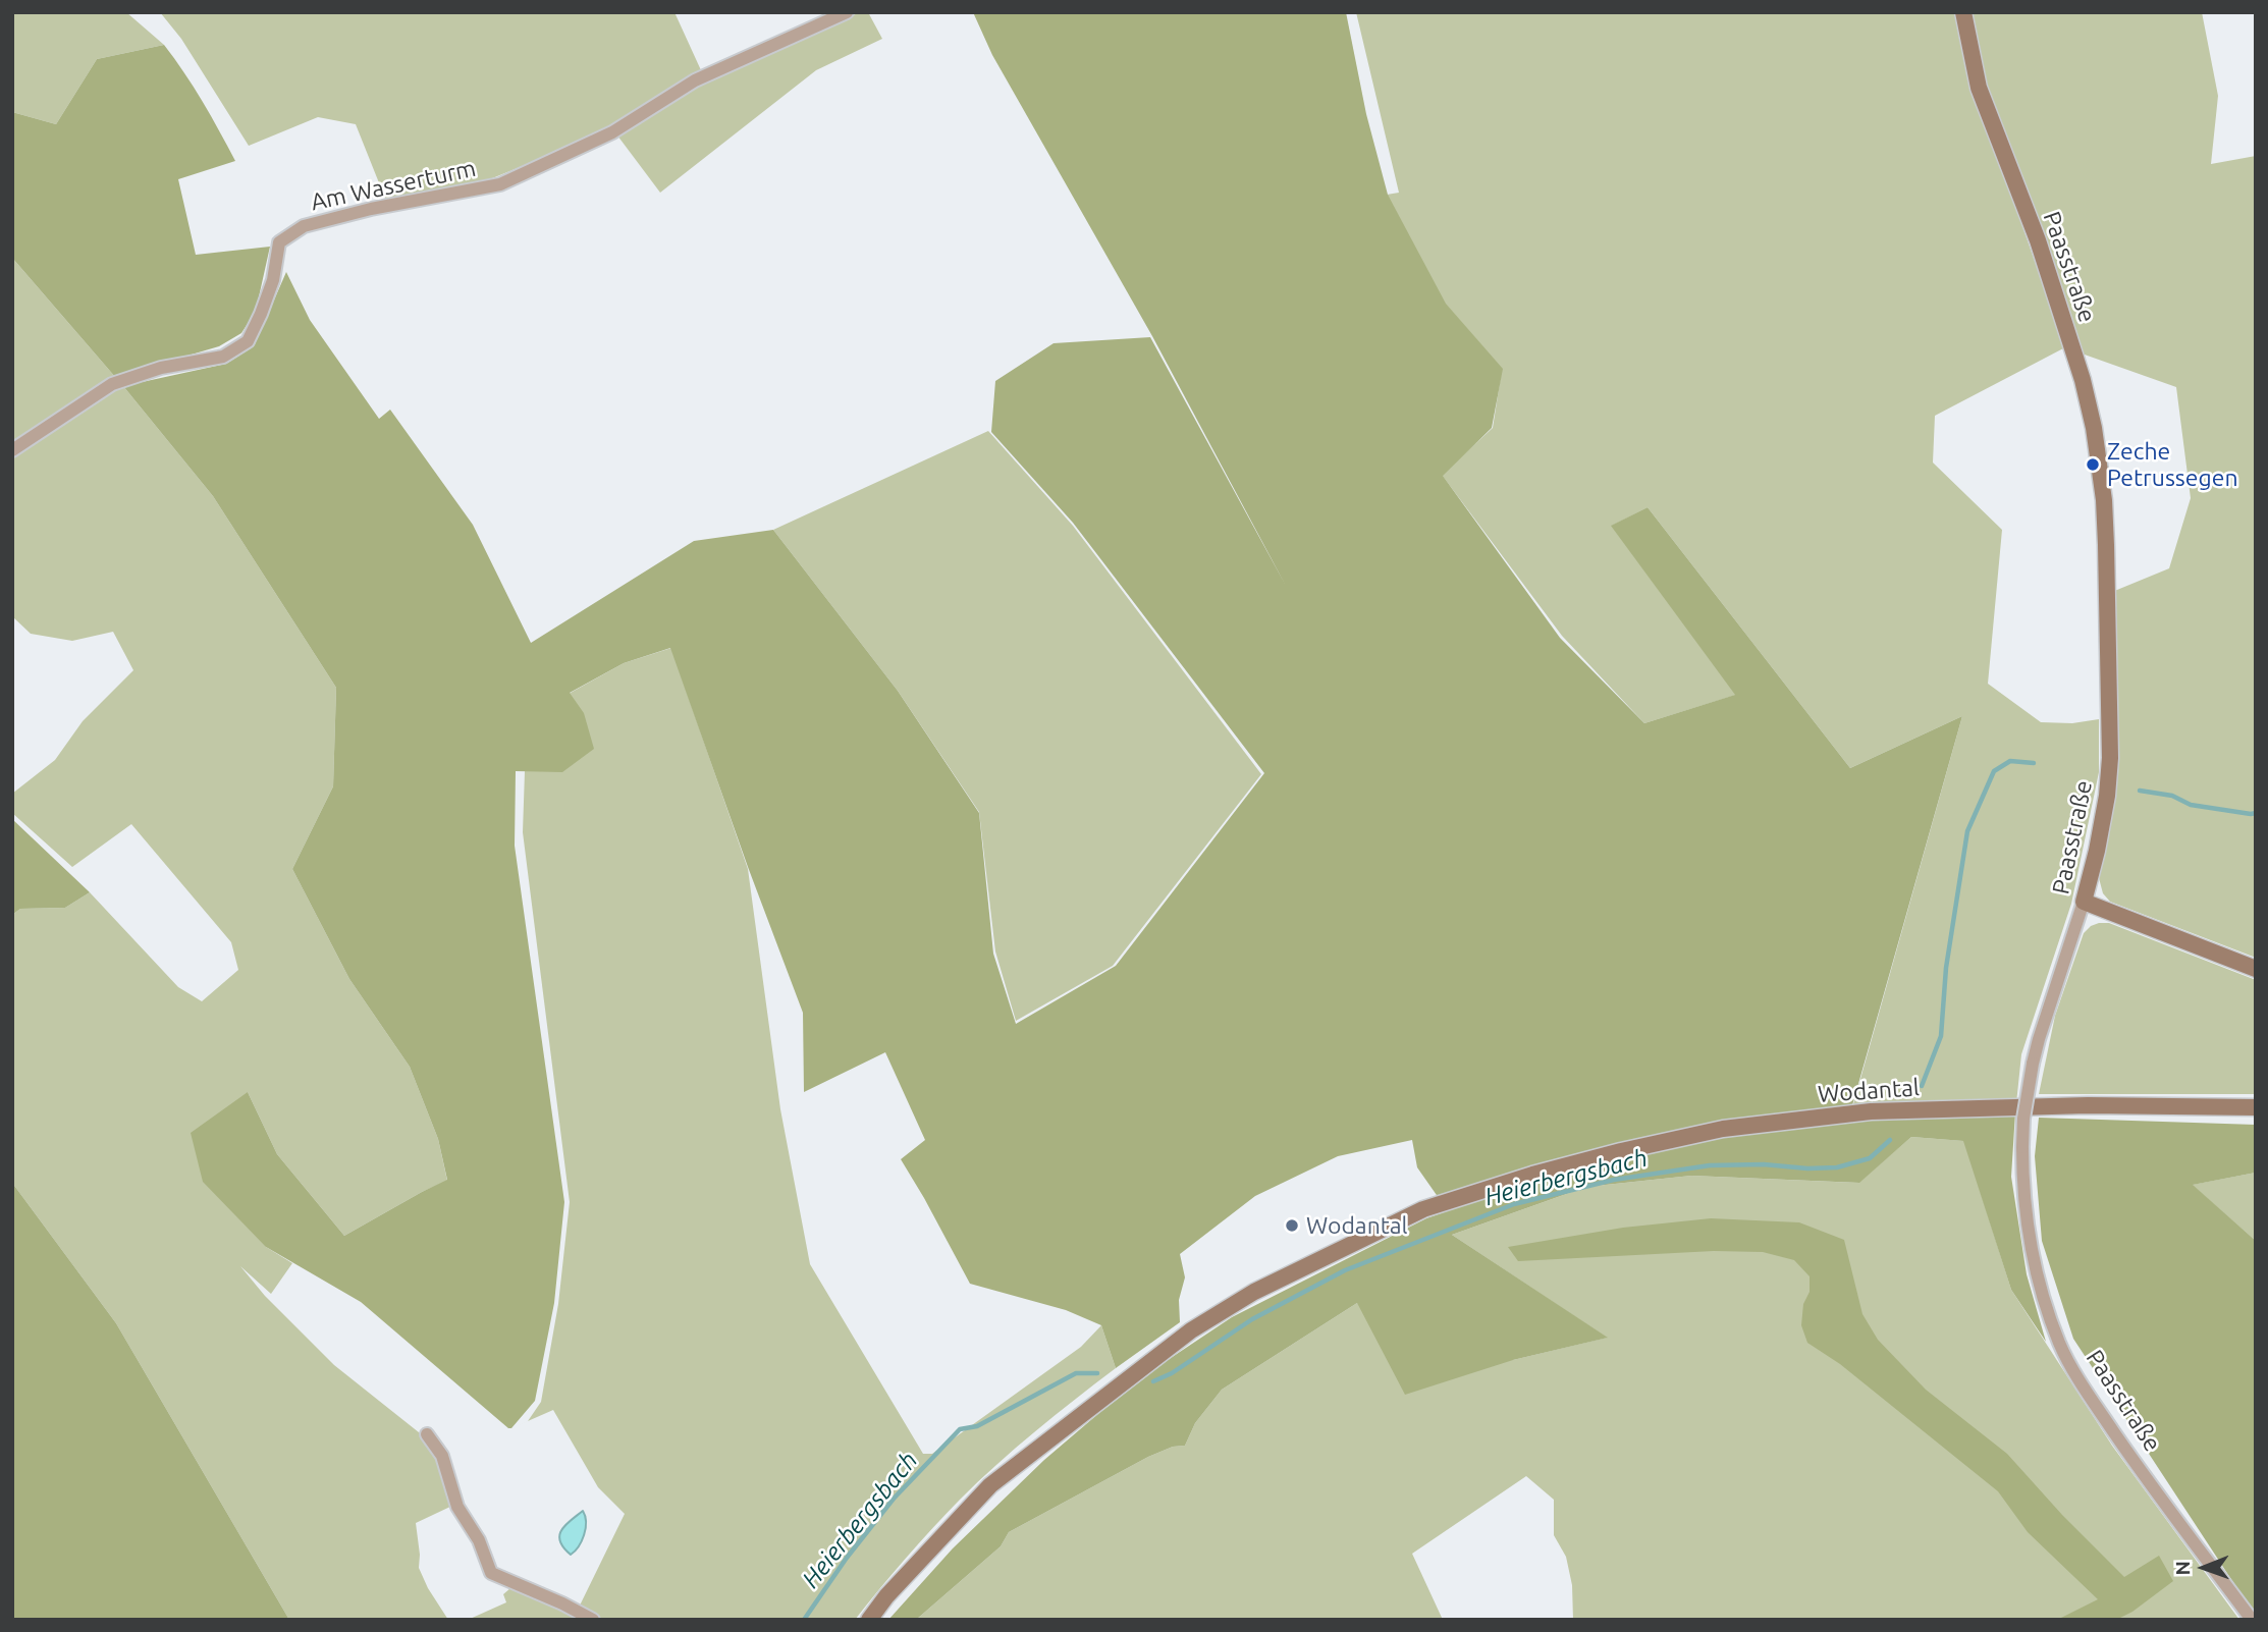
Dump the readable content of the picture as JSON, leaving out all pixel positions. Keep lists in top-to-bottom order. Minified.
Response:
{"streets":{"main road":["Paasstraße","Wodantal"],"street":["Am Wasserturm"]},"water":["Heierbergsbach"],"places":["Zeche Petrussegen","Wodantal"],"north":"left"}
